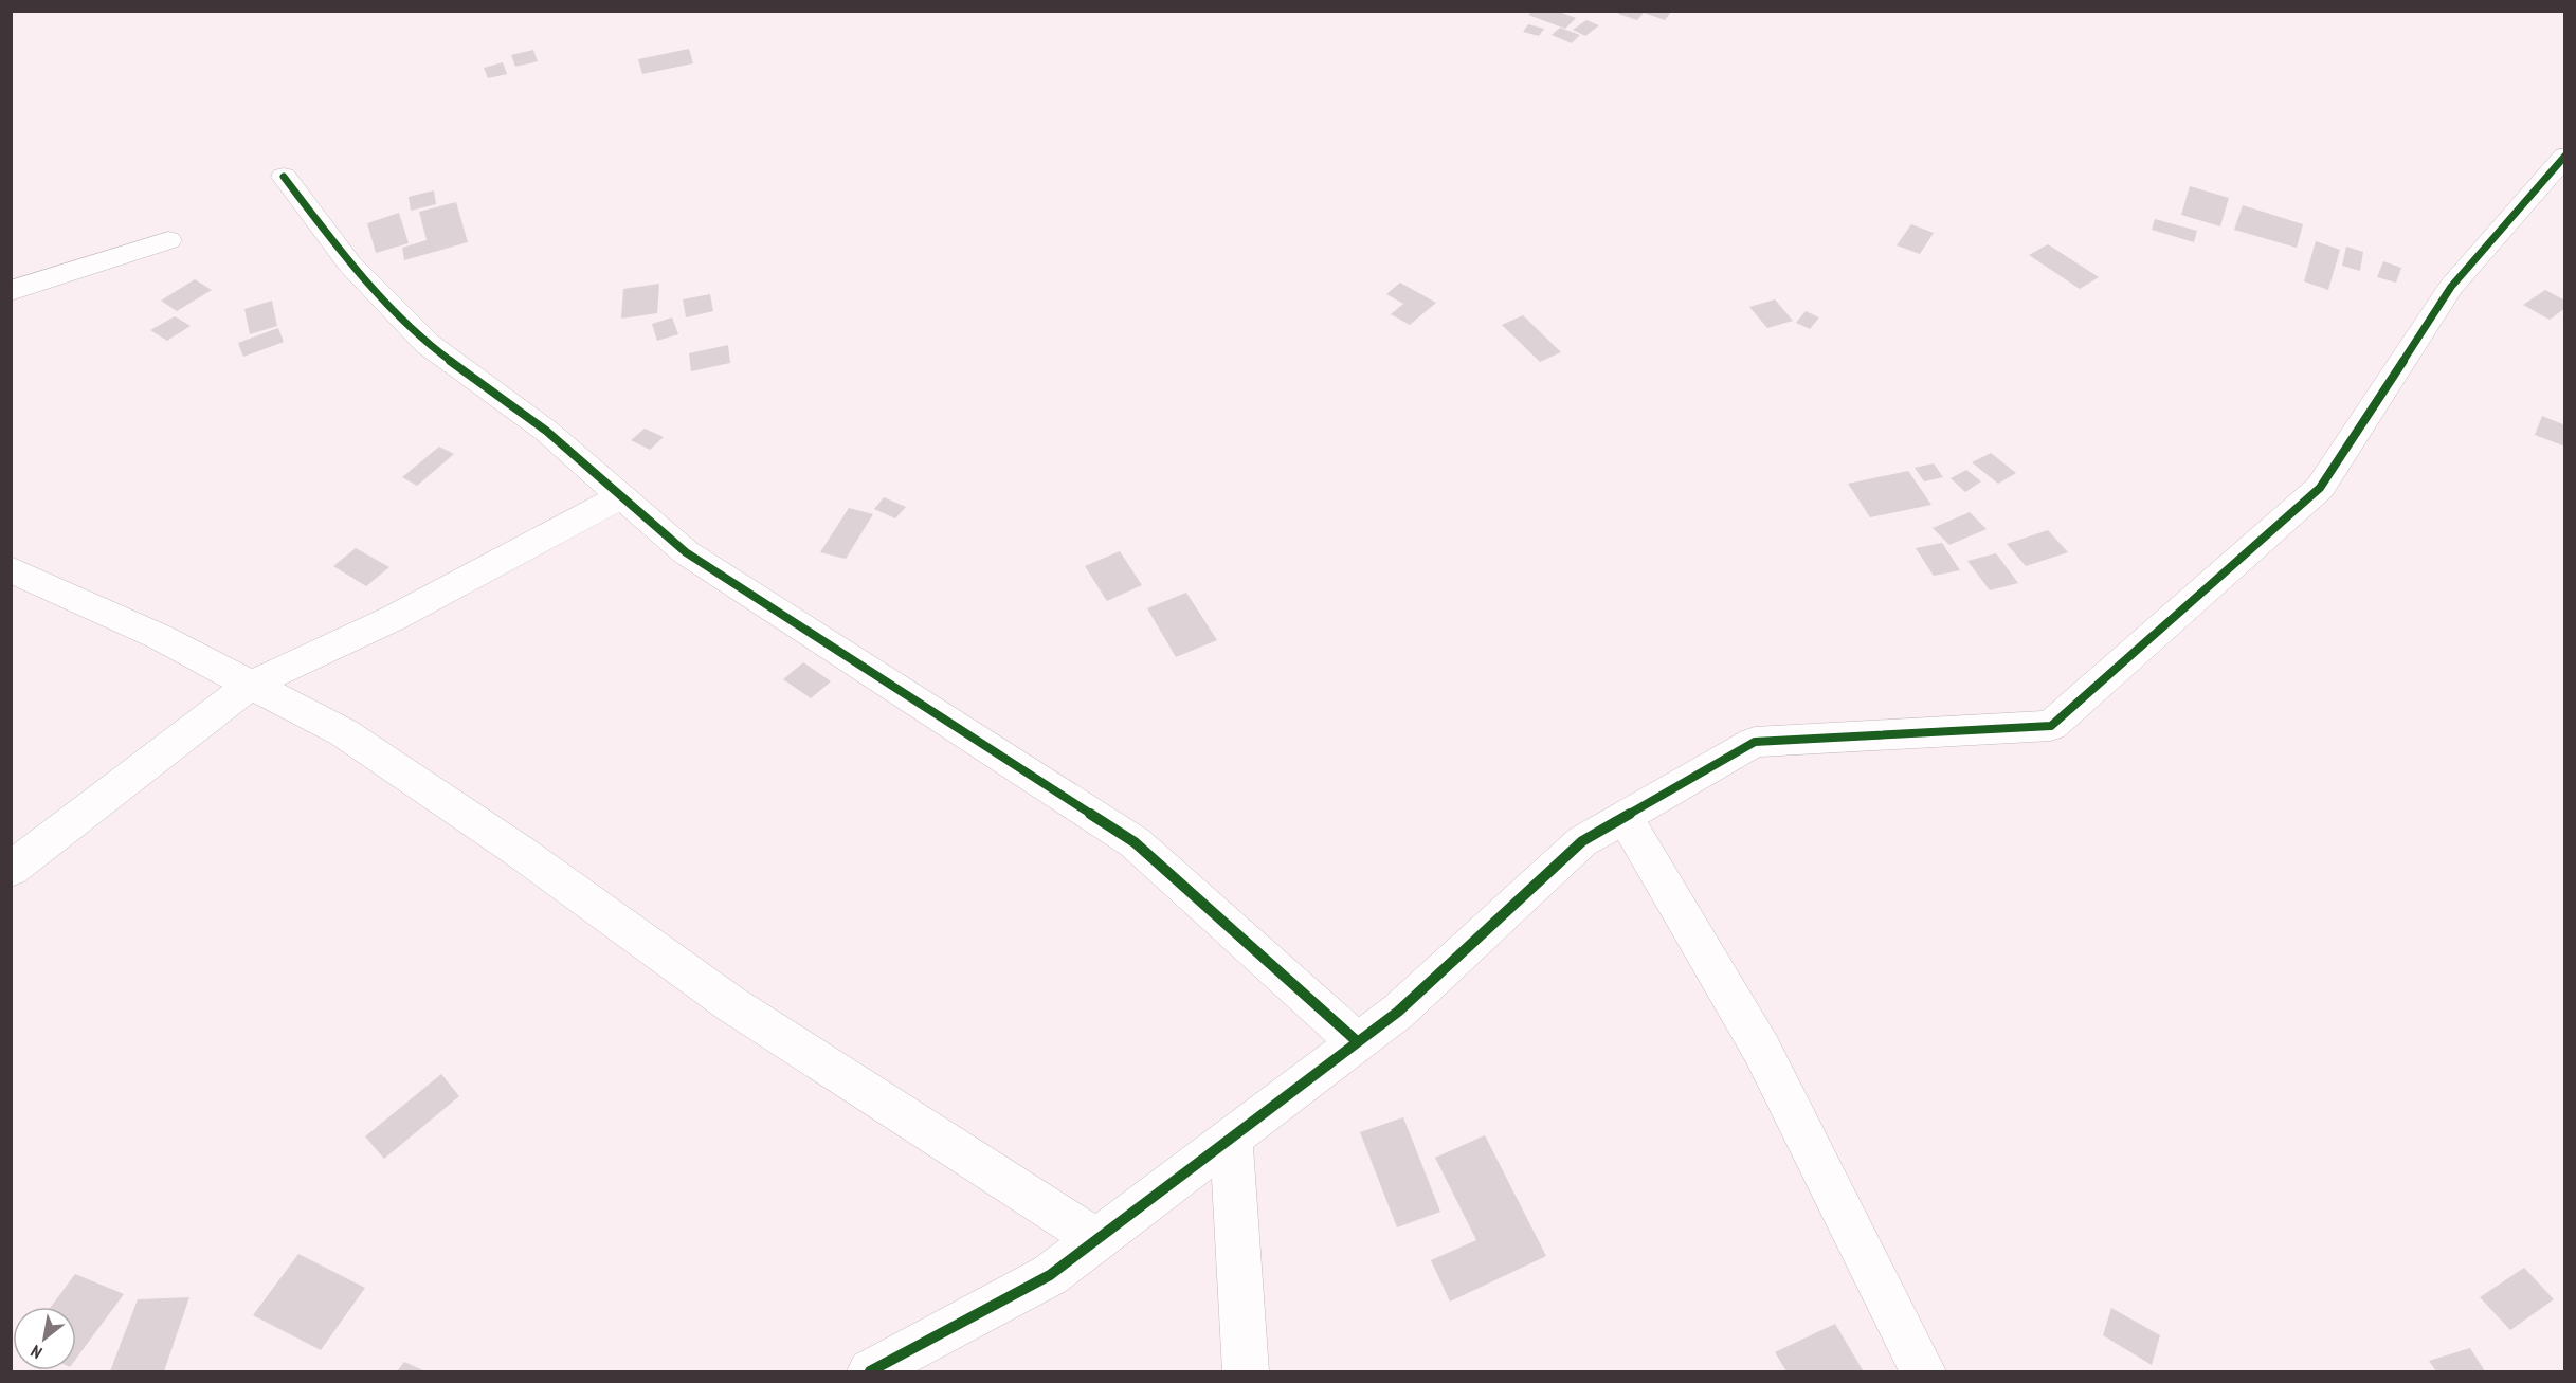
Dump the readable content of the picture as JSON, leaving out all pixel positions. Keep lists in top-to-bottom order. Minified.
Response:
{"north":"bottom left"}
